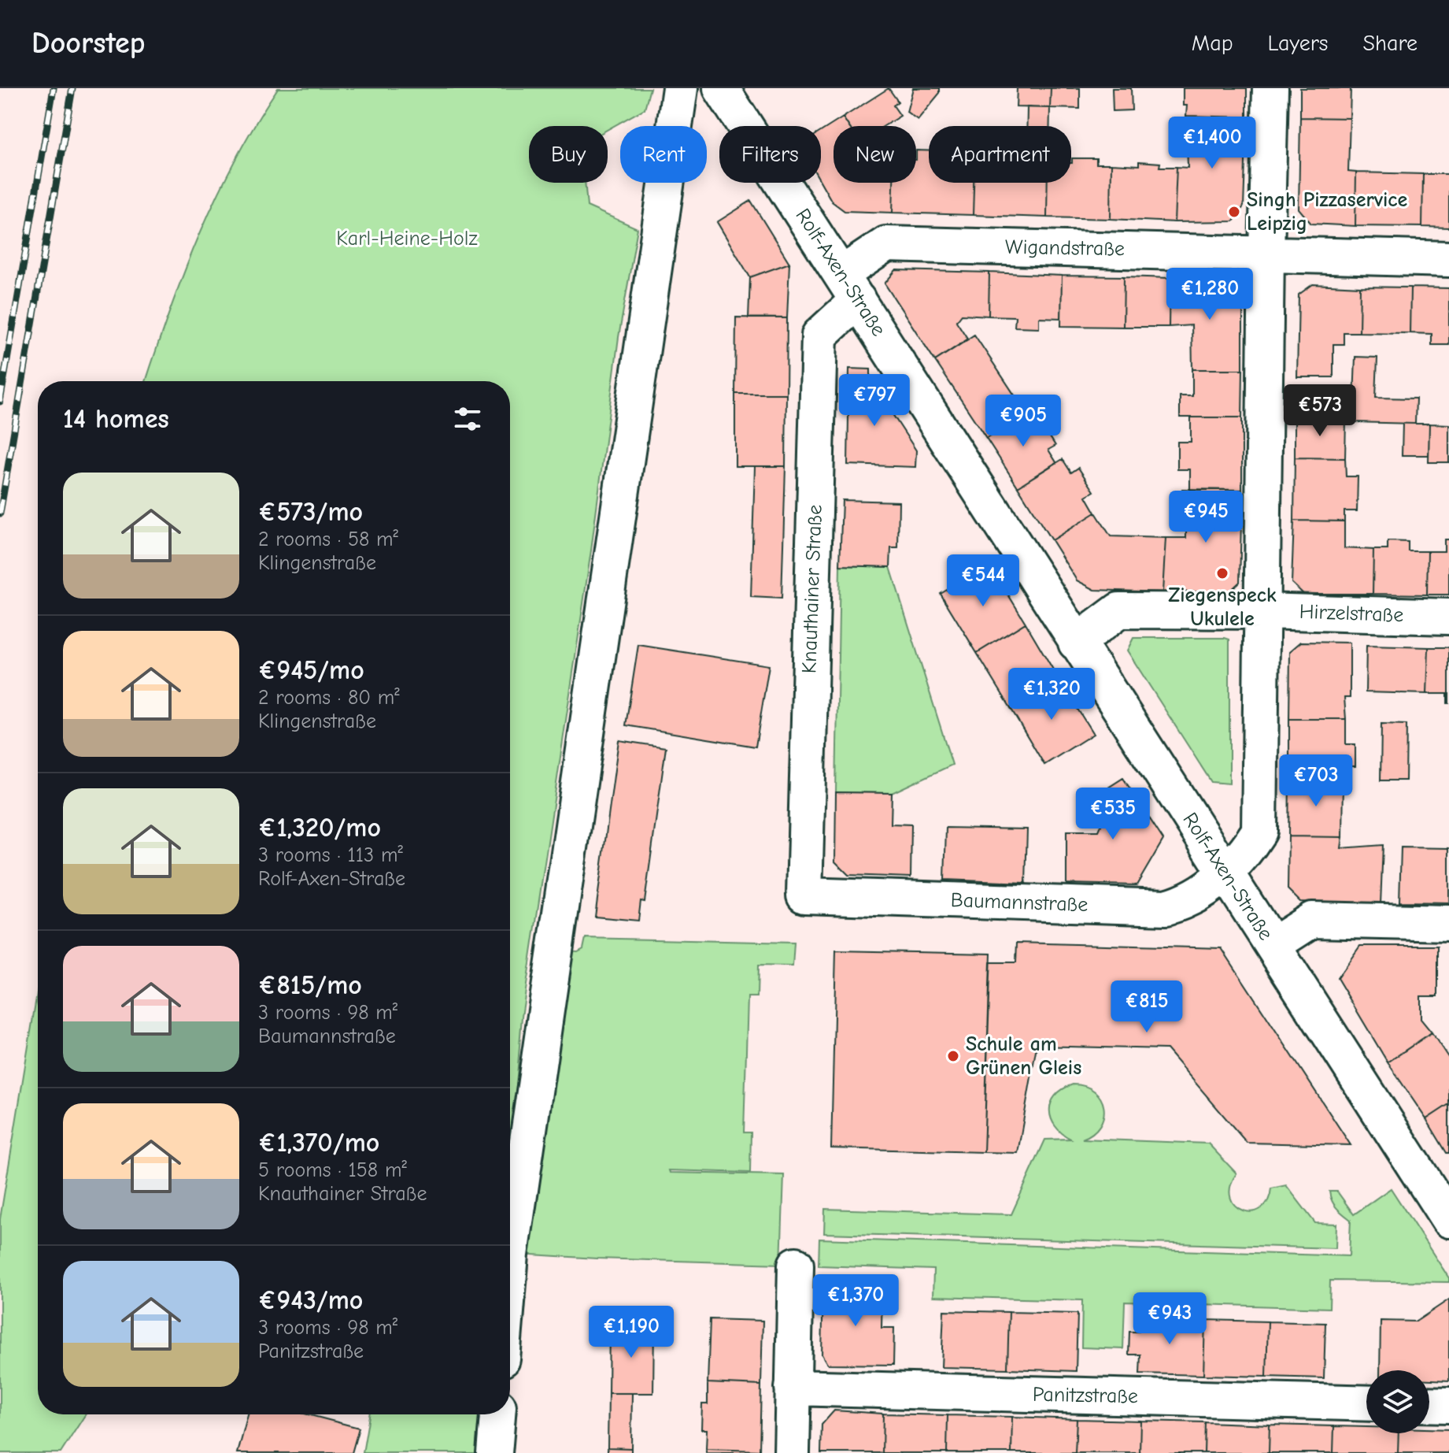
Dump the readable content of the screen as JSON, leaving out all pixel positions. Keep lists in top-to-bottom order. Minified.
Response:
{"streets":{"street":["Wigandstraße","Rolf-Axen-Straße","Knauthainer Straße","Hirzelstraße","Baumannstraße","Panitzstraße"]},"crossings":[["Wigandstraße","Rolf-Axen-Straße"],["Wigandstraße","Knauthainer Straße"],["Wigandstraße","Baumannstraße"],["Rolf-Axen-Straße","Knauthainer Straße"],["Rolf-Axen-Straße","Hirzelstraße"],["Rolf-Axen-Straße","Baumannstraße"],["Knauthainer Straße","Baumannstraße"],["Hirzelstraße","Baumannstraße"]],"parks":["Karl-Heine-Holz"],"places":["Singh Pizzaservice Leipzig","Ziegenspeck Ukulele","Schule am Grünen Gleis"],"page":{"header":"Doorstep","nav":["Map","Layers","Share"],"price":["€1,400","€1,280","€797","€573","€905","€945","€544","€1,320","€703","€535","€815","€1,370","€943","€1,190"],"chip":["Buy","Rent","Filters","New","Apartment"],"heading":"14 homes","list":[{"name":"€573/mo","note":"2 rooms · 58 m² · Klingenstraße"},{"name":"€945/mo","note":"2 rooms · 80 m² · Klingenstraße"},{"name":"€1,320/mo","note":"3 rooms · 113 m² · Rolf-Axen-Straße"},{"name":"€815/mo","note":"3 rooms · 98 m² · Baumannstraße"},{"name":"€1,370/mo","note":"5 rooms · 158 m² · Knauthainer Straße"},{"name":"€943/mo","note":"3 rooms · 98 m² · Panitzstraße"}]}}
